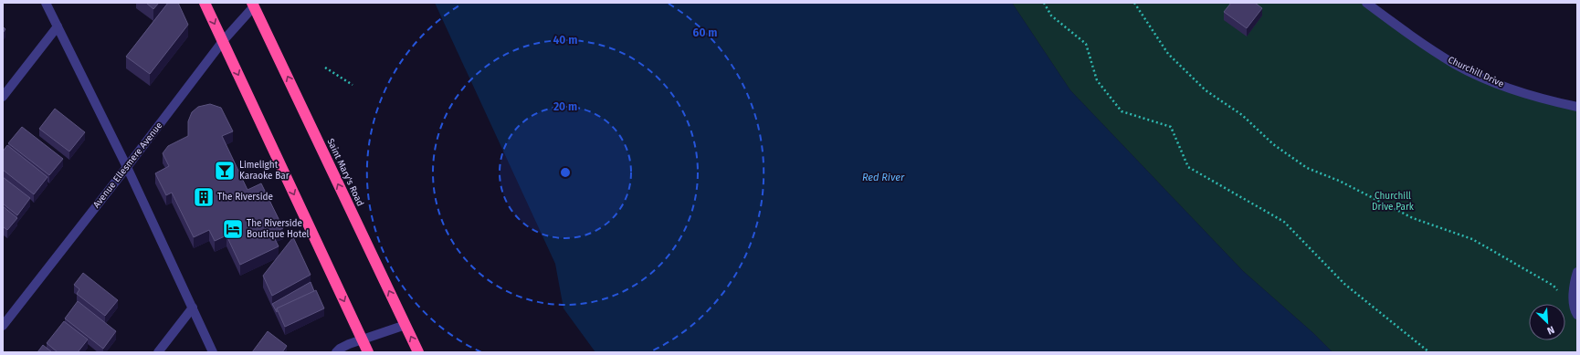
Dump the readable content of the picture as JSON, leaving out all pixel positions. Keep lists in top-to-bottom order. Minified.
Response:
{"streets":{"highway":["Saint Mary's Road"],"street":["Churchill Drive","Avenue Ellesmere Avenue"]},"crossings":[["Avenue Ellesmere Avenue","Saint Mary's Road"]],"water":["Red River"],"parks":["Churchill Drive Park"],"places":{"bar":["Limelight Karaoke Bar"],"building":["The Riverside"],"hotel":["The Riverside Boutique Hotel"]},"north":"bottom right","rings":["60 m","40 m","20 m"]}
